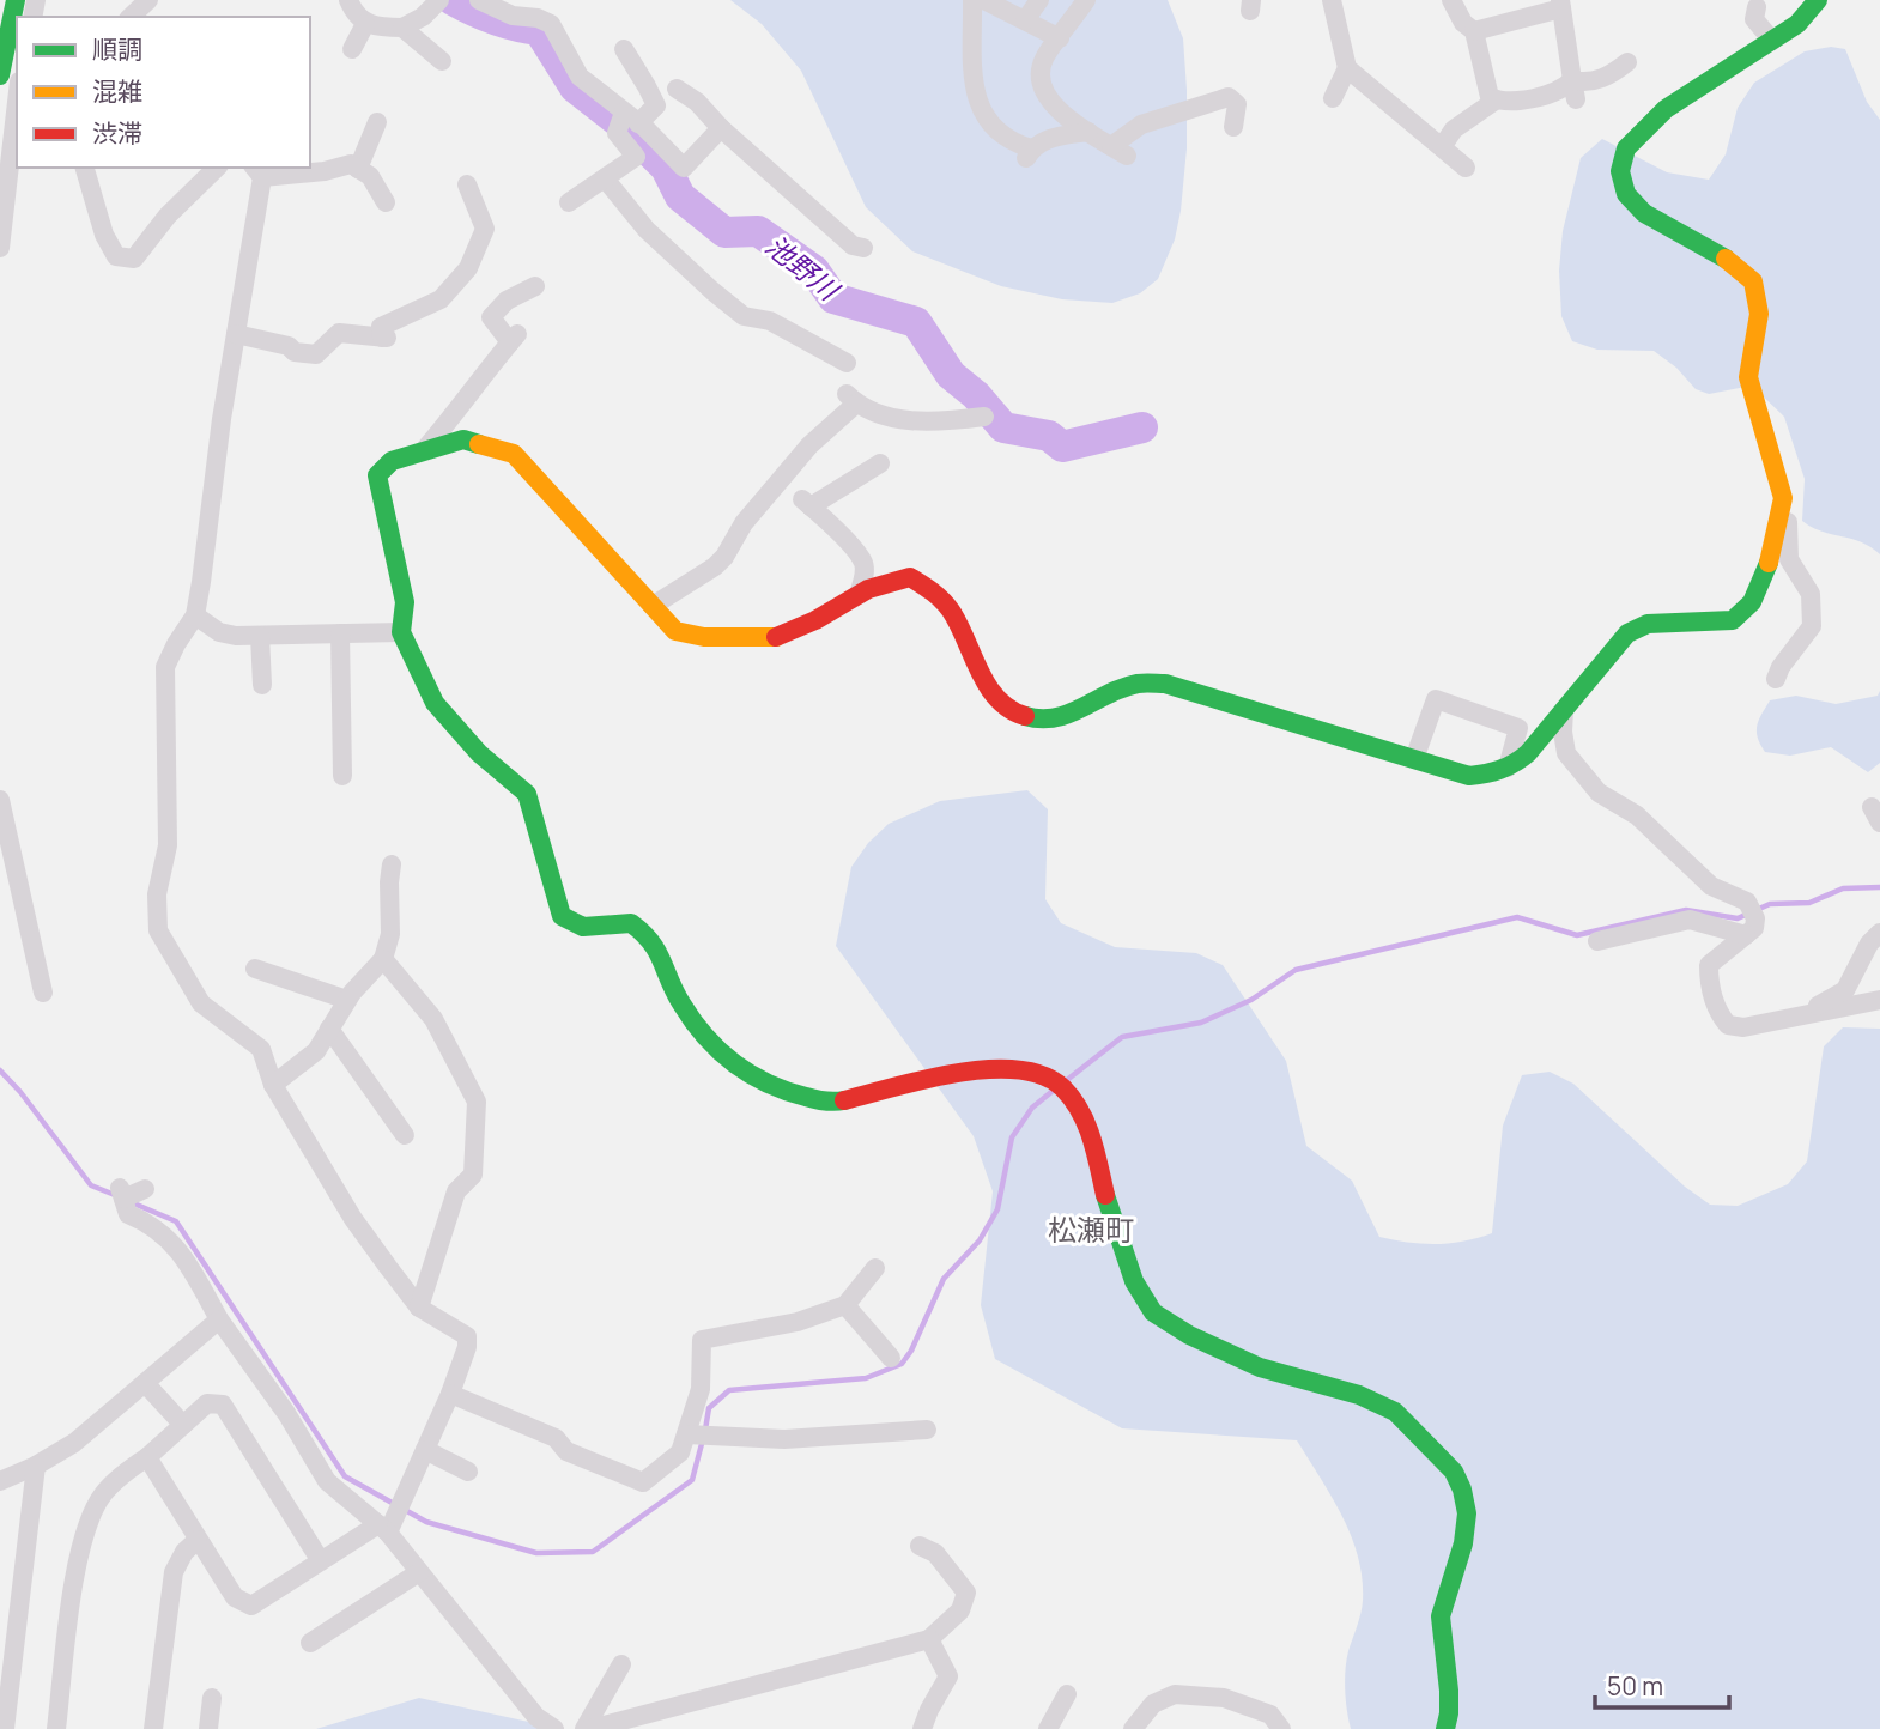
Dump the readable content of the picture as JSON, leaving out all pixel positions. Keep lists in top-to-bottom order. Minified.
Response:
{"districts":["松瀬町"],"water":["池野川"],"legend":["順調","混雑","渋滞"],"scale_bar":"50 m"}
